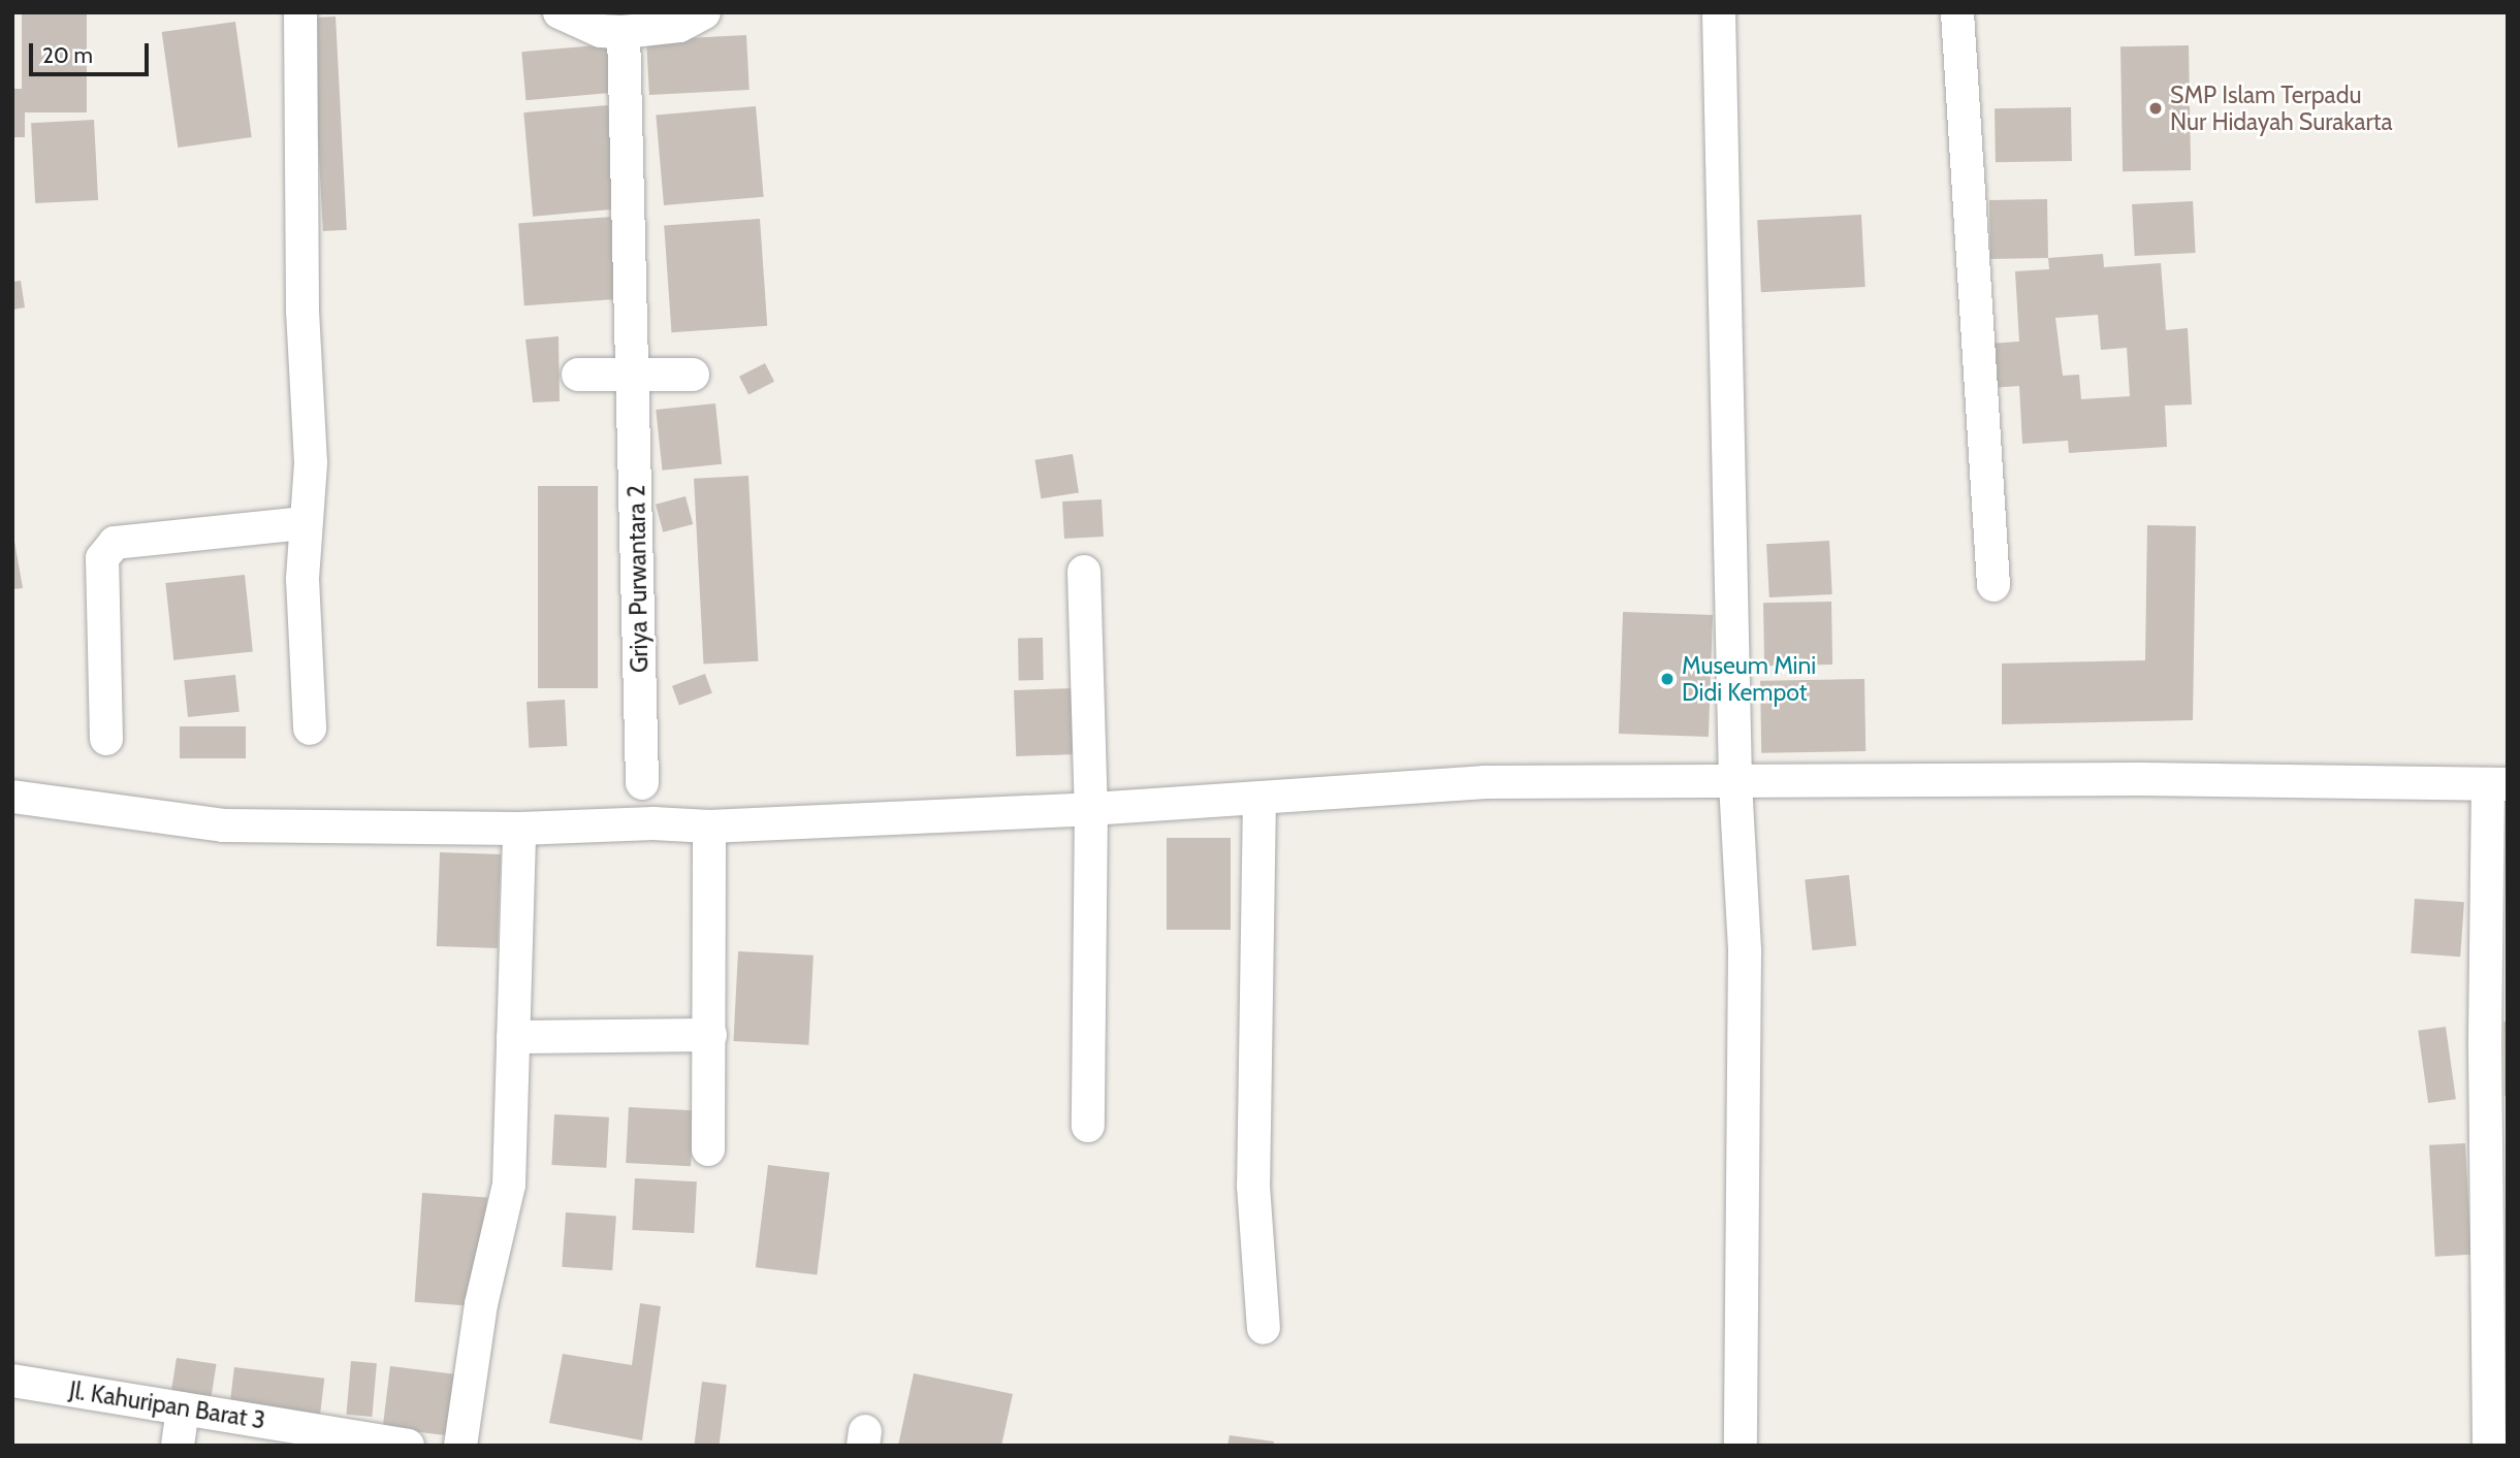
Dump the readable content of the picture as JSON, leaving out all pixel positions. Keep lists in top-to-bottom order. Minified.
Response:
{"streets":{"street":["Griya Purwantara 2","Jl. Kahuripan Barat 3"]},"places":["SMP Islam Terpadu Nur Hidayah Surakarta","Museum Mini Didi Kempot"],"scale_bar":"20 m"}
